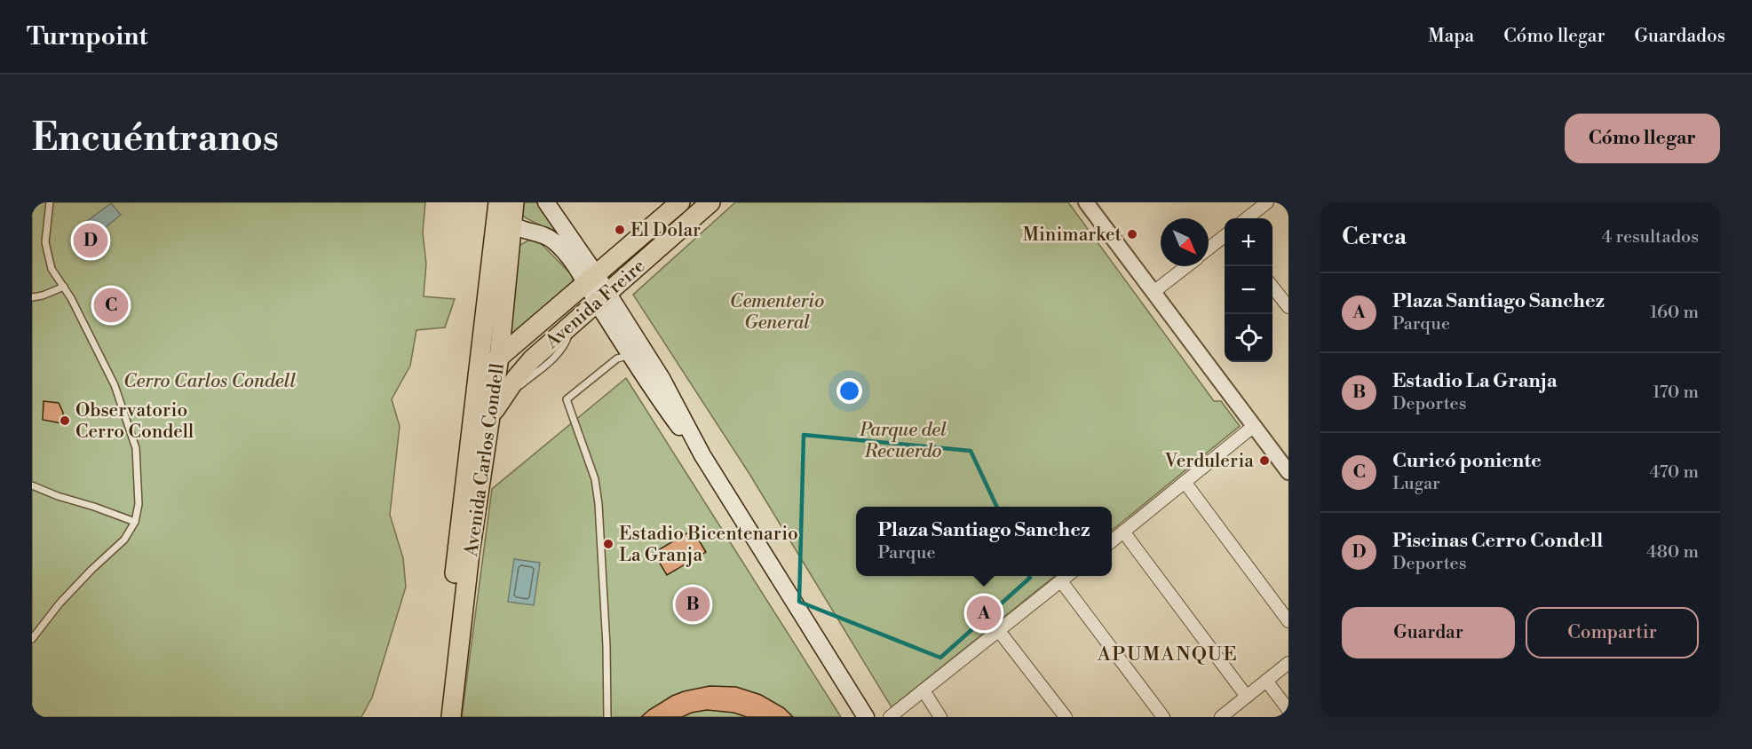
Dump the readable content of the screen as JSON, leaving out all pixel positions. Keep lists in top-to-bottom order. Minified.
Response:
{"streets":{"main road":["Avenida Freire","Avenida Carlos Condell"]},"crossings":[["Avenida Freire","Avenida Carlos Condell"]],"districts":["APUMANQUE"],"parks":["Cementerio General","Cerro Carlos Condell","Parque del Recuerdo"],"places":["El Dolar","Minimarket","Observatorio Cerro Condell","Verduleria","Estadio Bicentenario La Granja"],"north":"bottom right","page":{"header":"Turnpoint","nav":["Mapa","Cómo llegar","Guardados"],"buttons":["Cómo llegar",["Guardar","Compartir"]],"title":"Encuéntranos","heading":["Cerca","4 resultados"],"map_buttons":["+","−"],"pins":["D","C","B","A"],"list":[{"mark":"A","name":"Plaza Santiago Sanchez","note":"Parque","value":"160 m"},{"mark":"B","name":"Estadio La Granja","note":"Deportes","value":"170 m"},{"mark":"C","name":"Curicó poniente","note":"Lugar","value":"470 m"},{"mark":"D","name":"Piscinas Cerro Condell","note":"Deportes","value":"480 m"}],"popup":["Plaza Santiago Sanchez","Parque"]}}
